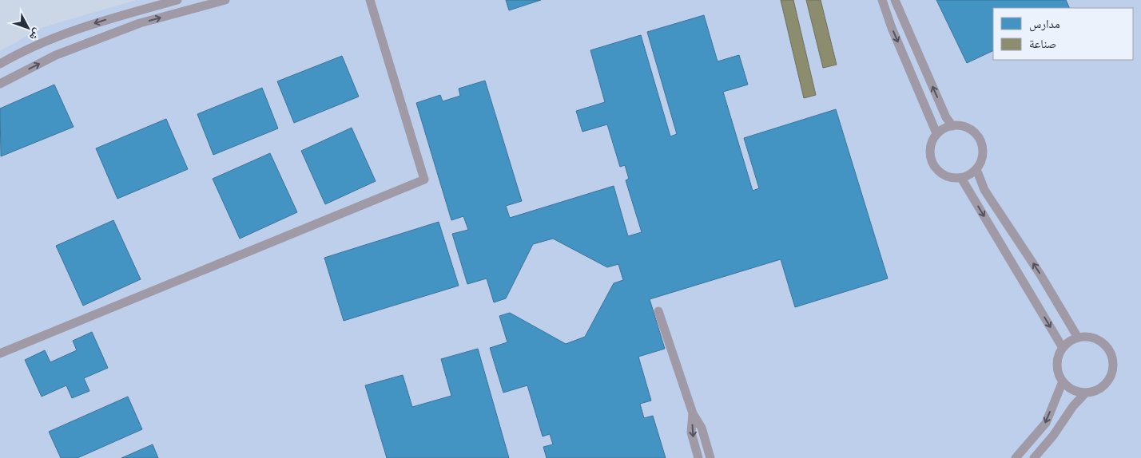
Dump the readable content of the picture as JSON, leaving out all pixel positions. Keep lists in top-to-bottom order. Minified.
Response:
{"legend":["مدارس","صناعة"],"north":"bottom right"}
